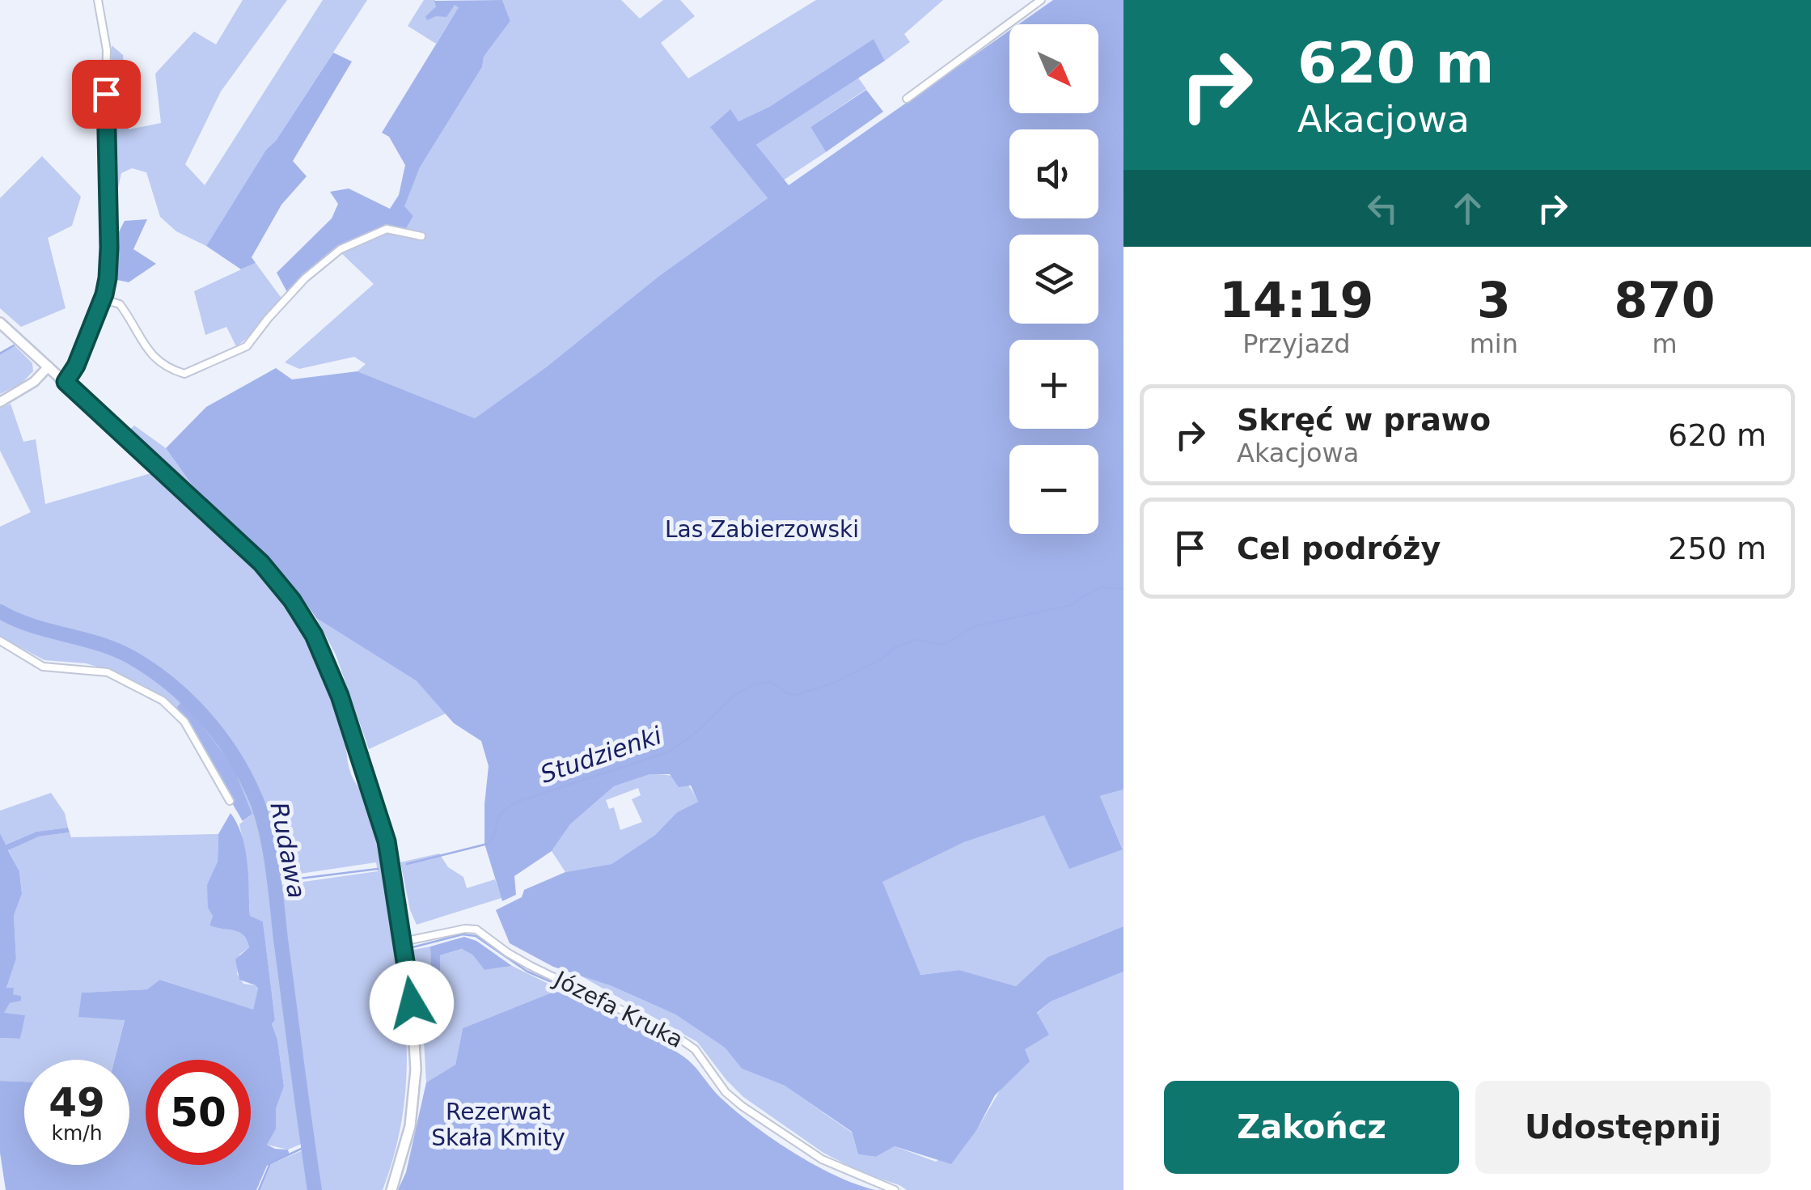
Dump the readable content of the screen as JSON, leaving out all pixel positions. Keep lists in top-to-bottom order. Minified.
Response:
{"streets":{"street":["Józefa Kruka"]},"water":["Studzienki","Rudawa"],"parks":["Las Zabierzowski","Rezerwat Skała Kmity"],"north":"bottom right","page":{"turn":["620 m","Akacjowa"],"map_buttons":["+","−"],"eta":["14:19","Przyjazd","3","min","870","m"],"list":[{"name":"Skręć w prawo","note":"Akacjowa","value":"620 m"},{"name":"Cel podróży","value":"250 m"}],"speed":"49 km/h","limit":"50","buttons":["Zakończ","Udostępnij"]}}
